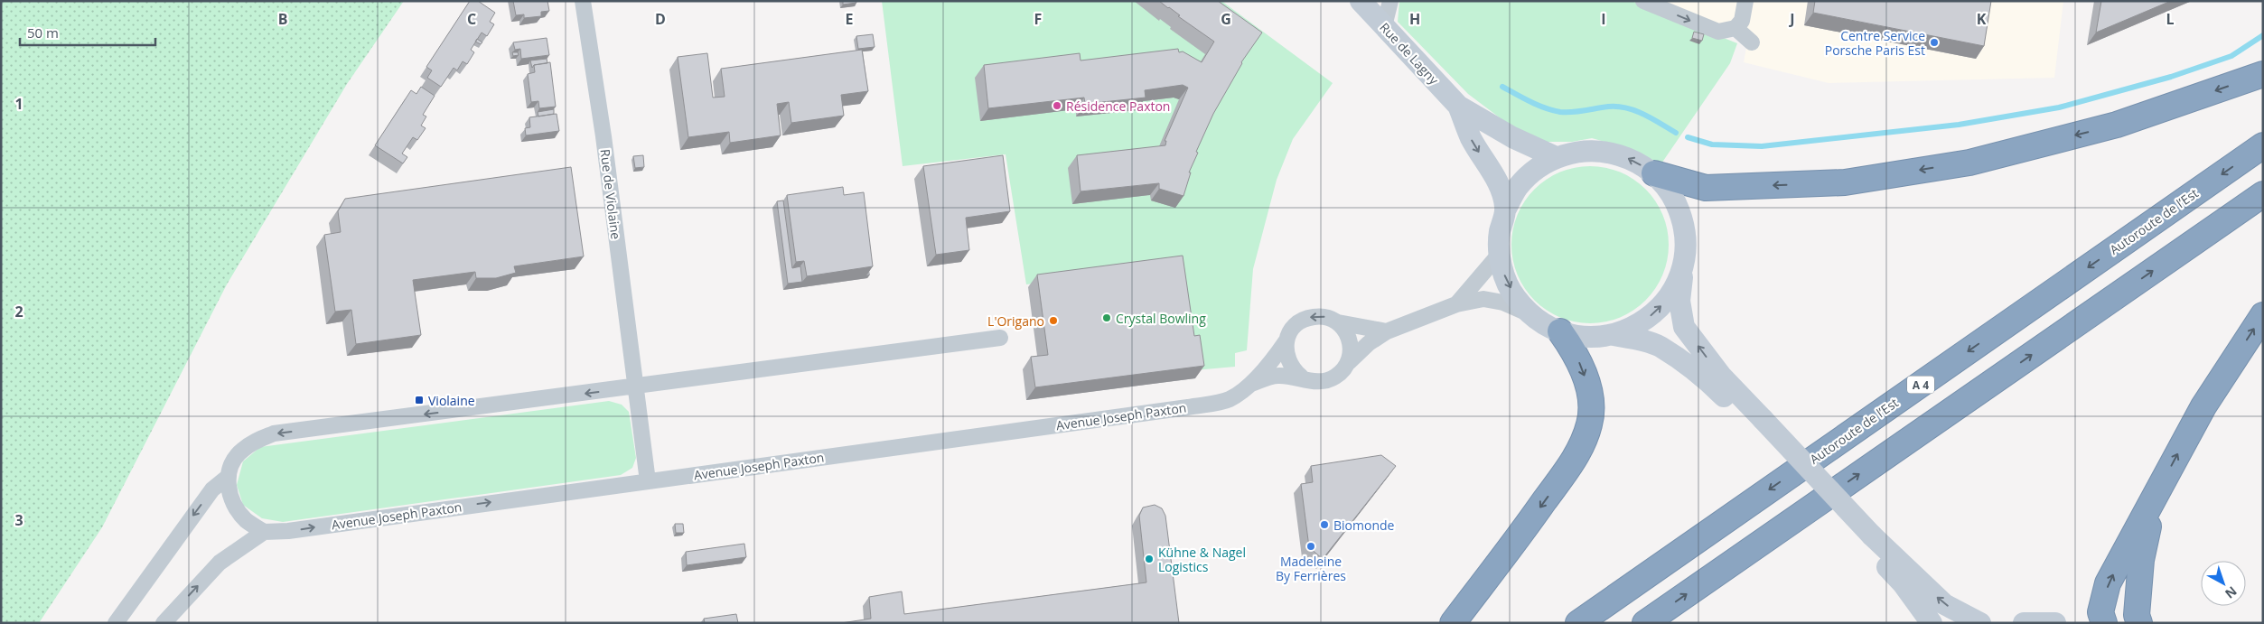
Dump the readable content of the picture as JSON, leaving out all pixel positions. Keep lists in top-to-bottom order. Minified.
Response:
{"streets":{"highway":["Autoroute de l’Est","A 4"],"main road":["Rue de Lagny"],"street":["Rue de Violaine","Avenue Joseph Paxton"]},"crossings":[["Rue de Violaine","Avenue Joseph Paxton"]],"places":{"other":["Centre Service Porsche Paris Est","Résidence Paxton","Crystal Bowling","L'Origano","Biomonde","Madeleine By Ferrières","Kühne & Nagel Logistics"],"transit":["Violaine"]},"scale_bar":"50 m","north":"bottom right","grid":{"columns":["B","C","D","E","F","G","H","I","J","K","L"],"rows":["1","2","3"]}}
